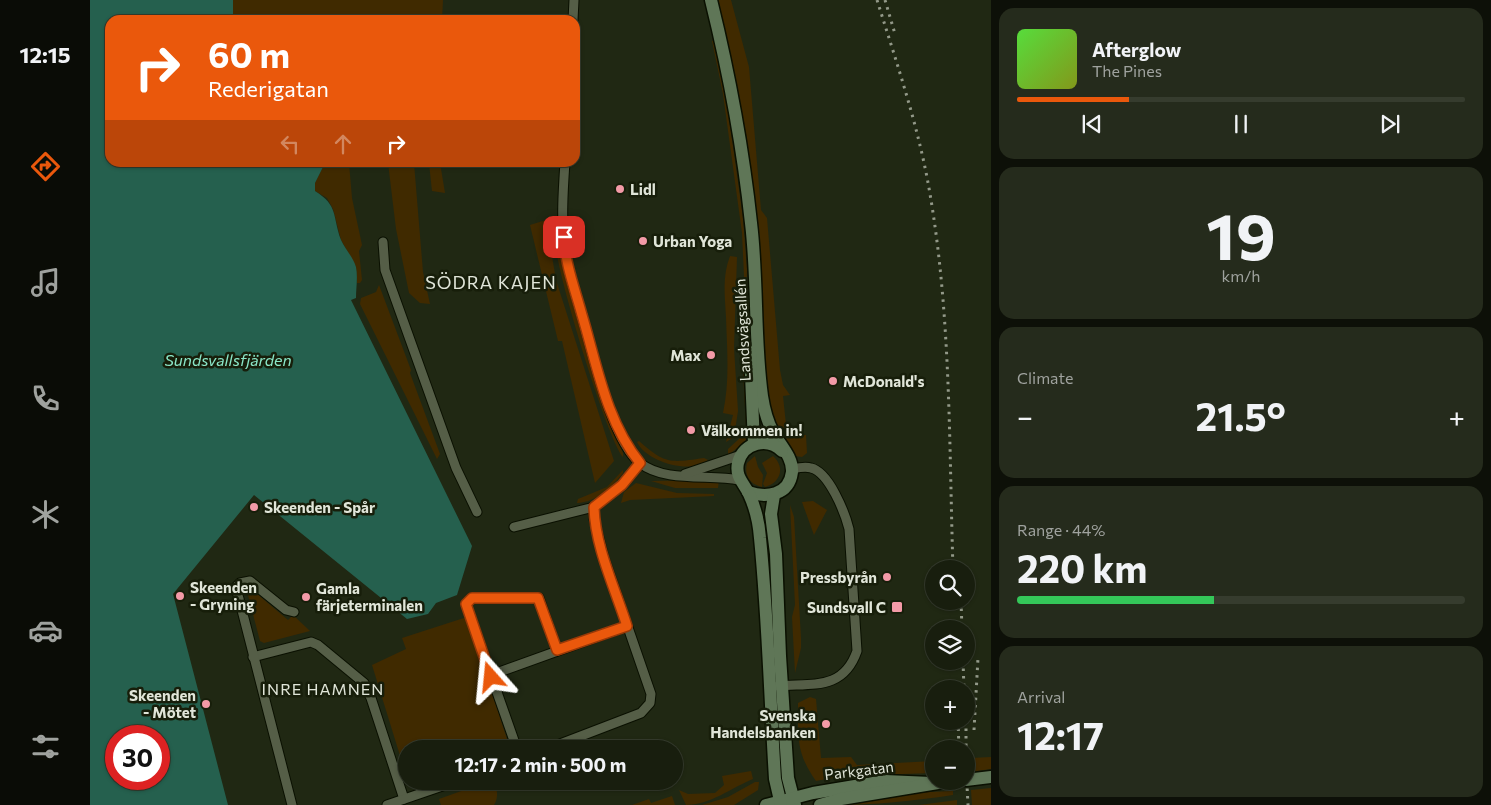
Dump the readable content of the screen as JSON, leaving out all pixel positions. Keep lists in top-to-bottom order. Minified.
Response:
{"streets":{"main road":["Landsvägsallén","Parkgatan"]},"districts":["SÖDRA KAJEN","INRE HAMNEN"],"water":["Sundsvallsfjärden"],"places":{"other":["Lidl","Urban Yoga","Max","McDonald's","Välkommen in!","Skeenden - Spår","Pressbyrån","Skeenden - Gryning","Gamla färjeterminalen","Skeenden - Mötet","Svenska Handelsbanken"],"transit":["Sundsvall C"]},"page":{"tabs":"12:15","turn":["60 m","Rederigatan"],"song":["Afterglow","The Pines"],"tile":[["19","km/h"],"Climate",["Range · 44%","220 km"],["Arrival","12:17"]],"heat":["−","21.5°","+"],"map_buttons":["+","−"],"limit":"30","trip":"12:17 · 2 min · 500 m"}}
